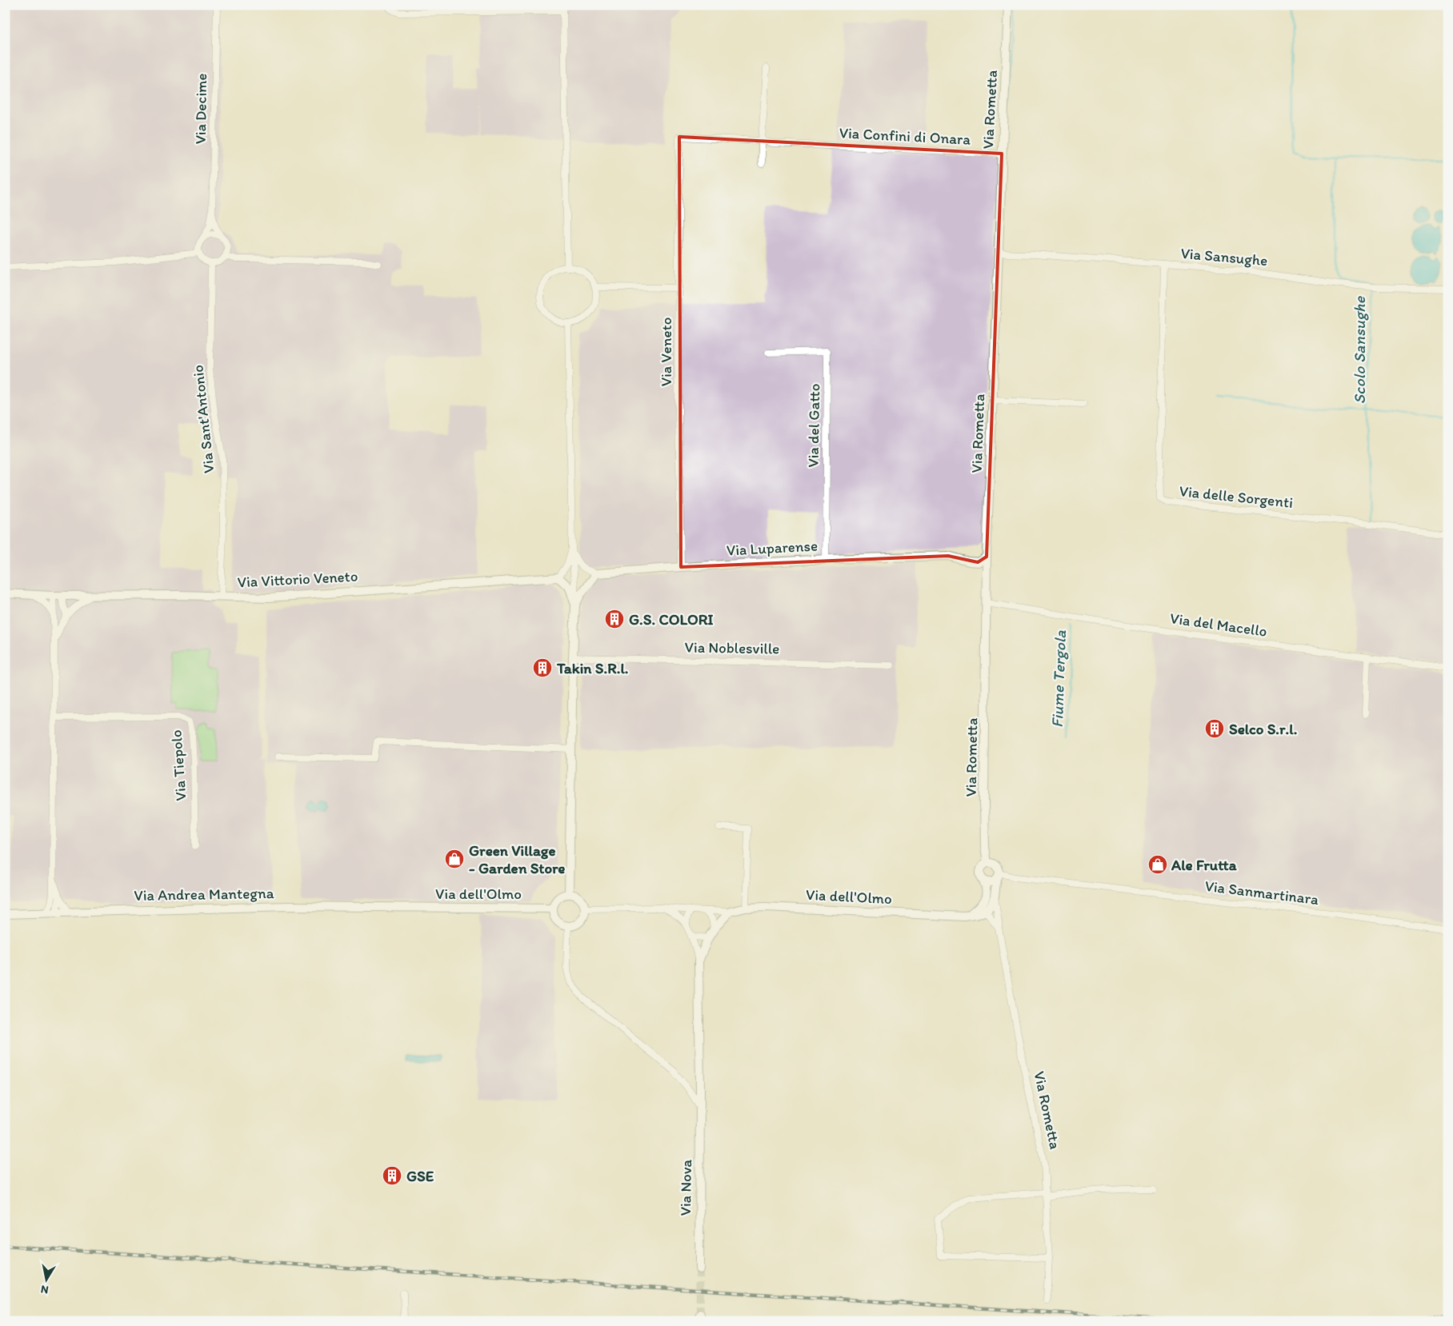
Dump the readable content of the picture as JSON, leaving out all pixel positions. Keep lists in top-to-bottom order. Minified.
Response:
{"streets":{"main road":["Via Rometta","Via Luparense","Via Vittorio Veneto","Via dell'Olmo","Via Andrea Mantegna","Via Nova"],"street":["Via Decime","Via Confini di Onara","Via Sansughe","Via Veneto","Via Sant'Antonio","Via del Gatto","Via delle Sorgenti","Via del Macello","Via Noblesville","Via Tiepolo","Via Sanmartinara"]},"crossings":[["Via Decime","Via Sant'Antonio"],["Via Rometta","Via Confini di Onara"],["Via Rometta","Via Sansughe"],["Via Rometta","Via Luparense"],["Via Rometta","Via del Macello"],["Via Rometta","Via Sanmartinara"],["Via Rometta","Via dell'Olmo"],["Via Confini di Onara","Via Veneto"],["Via Sansughe","Via delle Sorgenti"],["Via Veneto","Via Luparense"],["Via Sant'Antonio","Via Vittorio Veneto"],["Via del Gatto","Via Luparense"],["Via dell'Olmo","Via Andrea Mantegna"]],"water":["Scolo Sansughe","Fiume Tergola"],"places":{"building":["G.S. COLORI","Takin S.R.l.","Selco S.r.l.","GSE"],"shop":["Green Village - Garden Store","Ale Frutta"]},"north":"bottom"}
